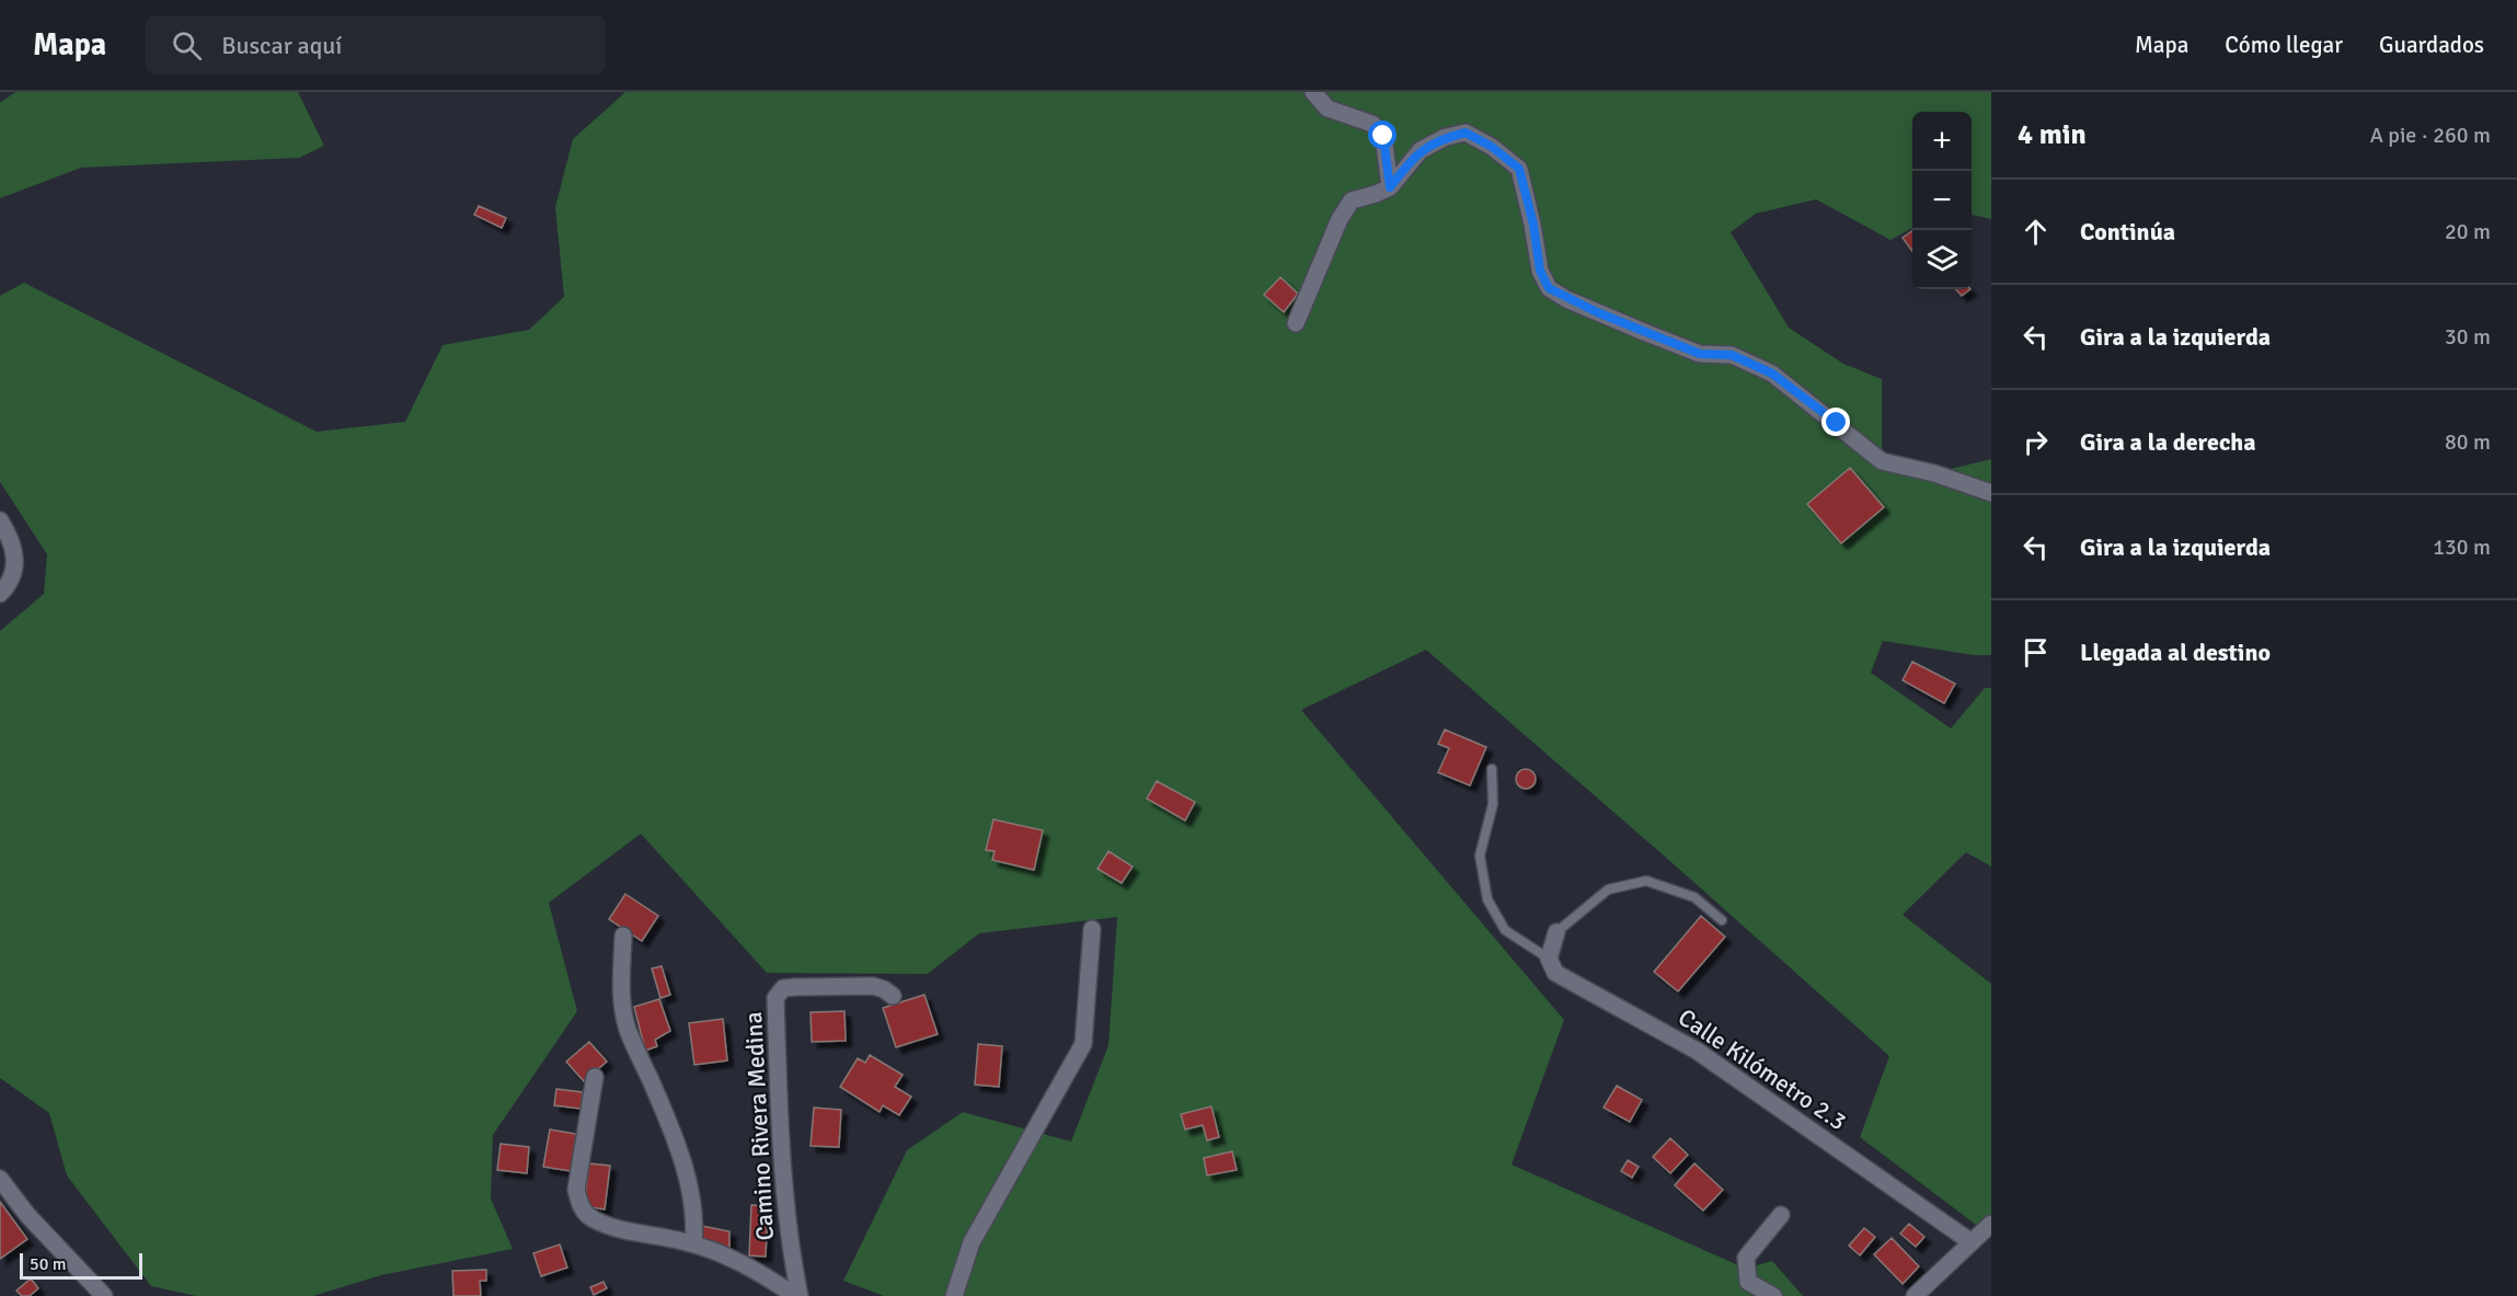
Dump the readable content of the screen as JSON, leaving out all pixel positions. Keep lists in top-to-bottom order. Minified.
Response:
{"streets":{"street":["Calle Kilómetro 2.3","Camino Rivera Medina"]},"scale_bar":"50 m","page":{"header":"Mapa","search":"Buscar aquí","nav":["Mapa","Cómo llegar","Guardados"],"heading":["4 min","A pie · 260 m"],"map_buttons":["+","−"],"list":[["Continúa","20 m"],["Gira a la izquierda","30 m"],["Gira a la derecha","80 m"],["Gira a la izquierda","130 m"],"Llegada al destino"],"scale":"50 m"}}
